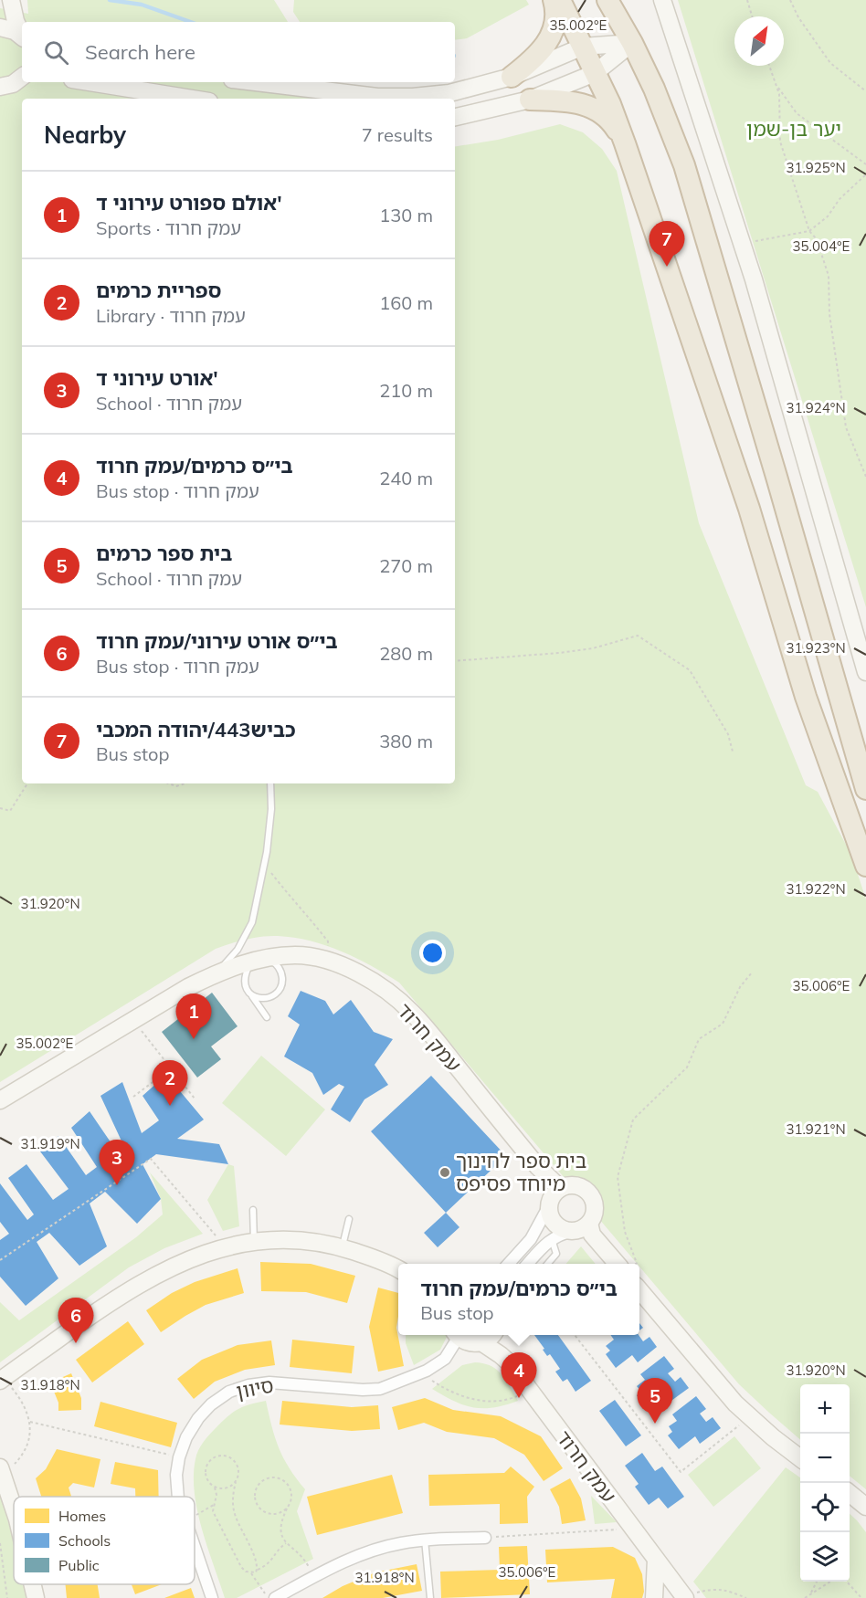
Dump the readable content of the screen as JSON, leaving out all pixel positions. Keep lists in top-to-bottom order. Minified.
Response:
{"streets":{"street":["עמק חרוד","סיוון"]},"parks":["יער בן-שמן"],"places":["בית ספר לחינוך מיוחד פסיפס"],"legend":["Homes","Schools","Public"],"north":"top right","page":{"search":"Search here","heading":["Nearby","7 results"],"list":[{"mark":"1","name":"אולם ספורט עירוני ד'","note":"Sports · עמק חרוד","value":"130 m"},{"mark":"2","name":"ספריית כרמים","note":"Library · עמק חרוד","value":"160 m"},{"mark":"3","name":"אורט עירוני ד'","note":"School · עמק חרוד","value":"210 m"},{"mark":"4","name":"בי״ס כרמים/עמק חרוד","note":"Bus stop · עמק חרוד","value":"240 m"},{"mark":"5","name":"בית ספר כרמים","note":"School · עמק חרוד","value":"270 m"},{"mark":"6","name":"בי״ס אורט עירוני/עמק חרוד","note":"Bus stop · עמק חרוד","value":"280 m"},{"mark":"7","name":"כביש443/יהודה המכבי","note":"Bus stop","value":"380 m"}],"pins":["7","1","2","3","6","4","5"],"popup":["בי״ס כרמים/עמק חרוד","Bus stop"],"map_buttons":["+","−"]},"coordinates":["35.002°E","31.925°N","35.004°E","31.924°N","31.923°N","31.922°N","31.920°N","35.006°E","31.921°N","31.919°N","31.918°N"]}
